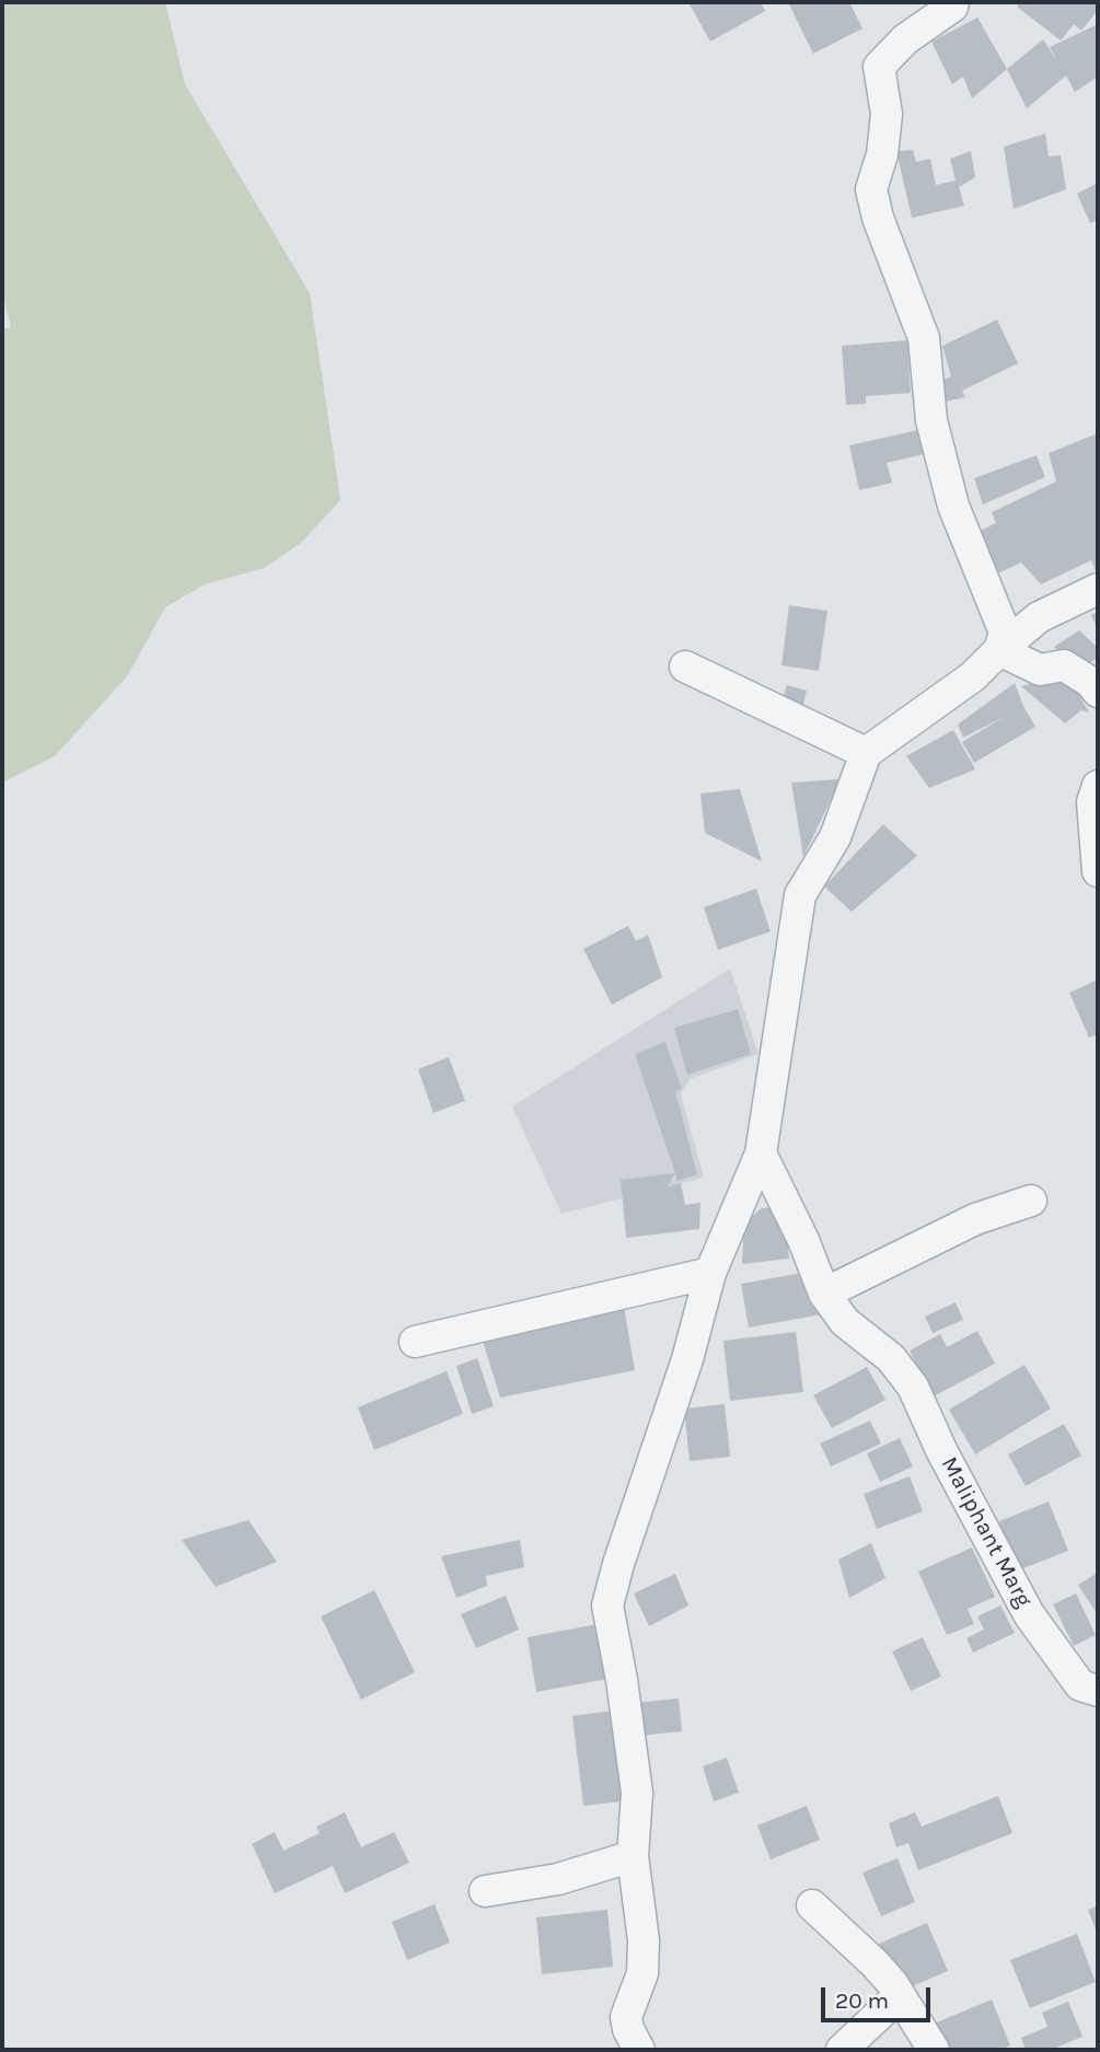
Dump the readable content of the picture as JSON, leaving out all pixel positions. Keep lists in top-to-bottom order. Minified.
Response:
{"streets":{"street":["Maliphant Marg"]},"scale_bar":"20 m"}
